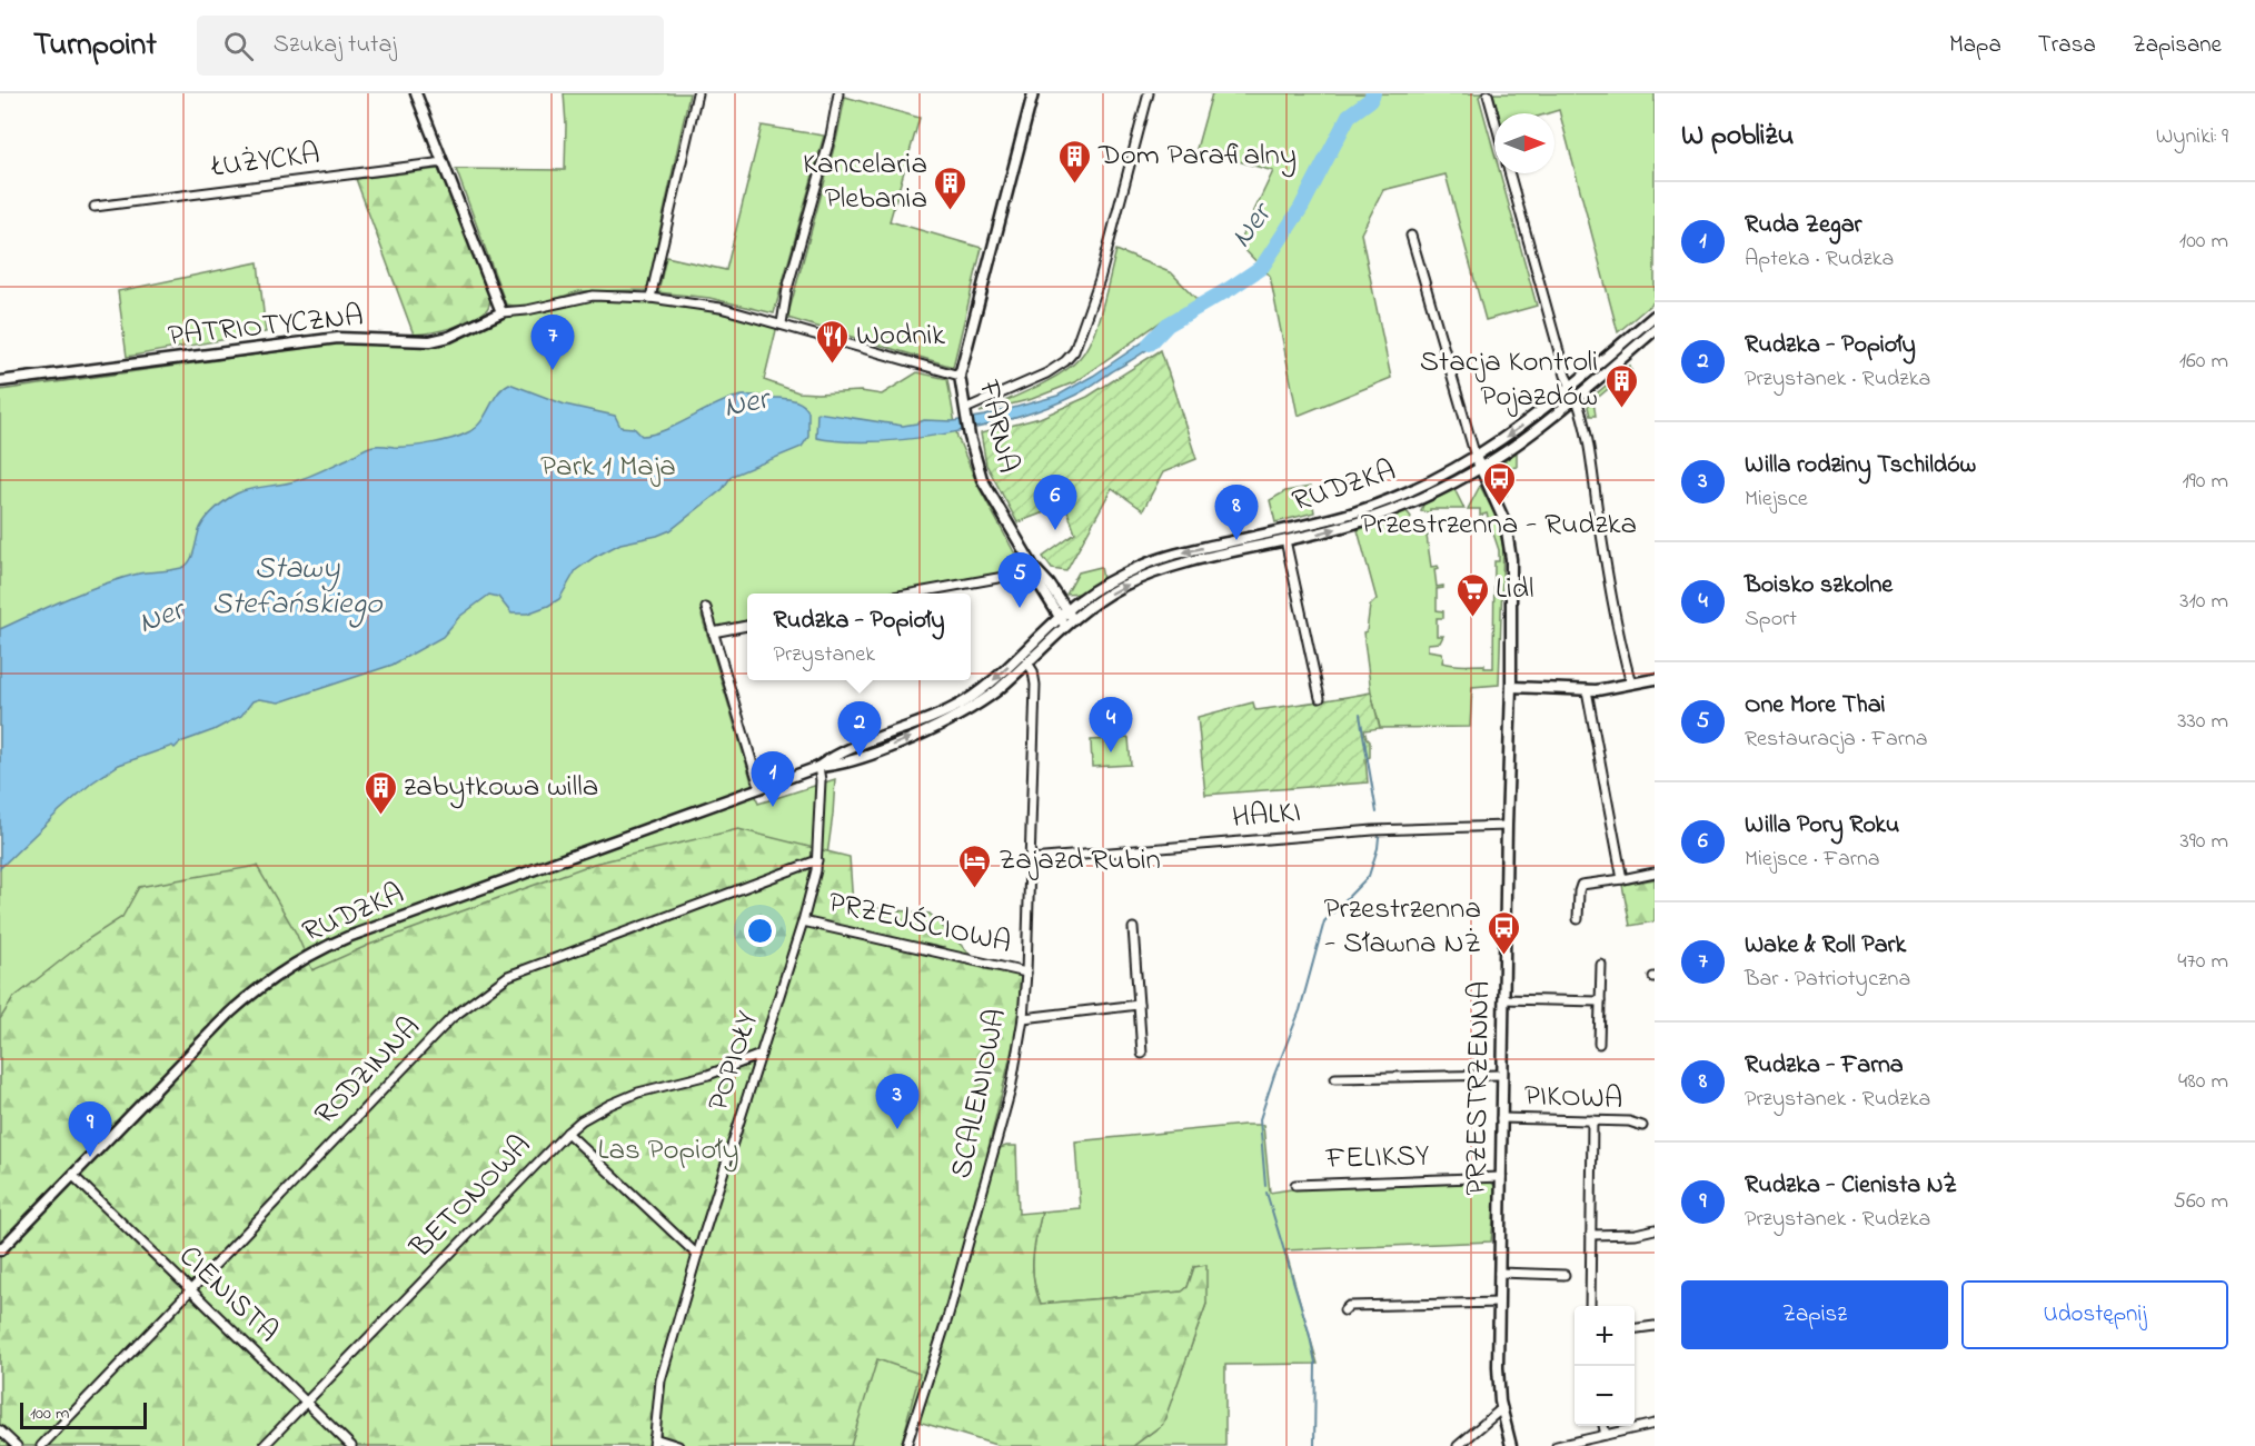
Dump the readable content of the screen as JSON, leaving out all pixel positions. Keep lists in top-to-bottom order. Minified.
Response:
{"streets":{"street":["ŁUŻYCKA","PATRIOTYCZNA","FARNA","RUDZKA","HALKI","PRZEJŚCIOWA","POPIOŁY","RODZINNA","PRZESTRZENNA","SCALENIOWA","PIKOWA","FELIKSY","BETONOWA","CIENISTA"]},"crossings":[["PATRIOTYCZNA","FARNA"],["FARNA","RUDZKA"],["RUDZKA","POPIOŁY"],["RUDZKA","PRZESTRZENNA"],["RUDZKA","SCALENIOWA"],["RUDZKA","CIENISTA"],["HALKI","PRZESTRZENNA"],["HALKI","SCALENIOWA"],["PRZEJŚCIOWA","POPIOŁY"],["PRZEJŚCIOWA","SCALENIOWA"],["POPIOŁY","RODZINNA"],["POPIOŁY","BETONOWA"],["RODZINNA","CIENISTA"],["PRZESTRZENNA","PIKOWA"],["PRZESTRZENNA","FELIKSY"],["BETONOWA","CIENISTA"]],"water":["Ner","Stawy Stefańskiego"],"parks":["Park 1 Maja","Las Popioły"],"places":{"building":["Dom Parafialny","Kancelaria Plebania","Stacja Kontroli Pojazdów","zabytkowa willa"],"restaurant":["Wodnik"],"bus stop":["Przestrzenna - Rudzka","Przestrzenna - Sławna NŻ"],"supermarket":["Lidl"],"hotel":["Zajazd Rubin"]},"scale_bar":"100 m","north":"right","page":{"header":"Turnpoint","search":"Szukaj tutaj","nav":["Mapa","Trasa","Zapisane"],"heading":["W pobliżu","Wyniki: 9"],"list":[{"mark":"1","name":"Ruda Zegar","note":"Apteka · Rudzka","value":"100 m"},{"mark":"2","name":"Rudzka - Popioły","note":"Przystanek · Rudzka","value":"160 m"},{"mark":"3","name":"Willa rodziny Tschildów","note":"Miejsce","value":"190 m"},{"mark":"4","name":"Boisko szkolne","note":"Sport","value":"310 m"},{"mark":"5","name":"One More Thai","note":"Restauracja · Farna","value":"330 m"},{"mark":"6","name":"Willa Pory Roku","note":"Miejsce · Farna","value":"390 m"},{"mark":"7","name":"Wake & Roll Park","note":"Bar · Patriotyczna","value":"470 m"},{"mark":"8","name":"Rudzka - Farna","note":"Przystanek · Rudzka","value":"480 m"},{"mark":"9","name":"Rudzka - Cienista NŻ","note":"Przystanek · Rudzka","value":"560 m"}],"pins":["7","6","8","5","4","2","1","3","9"],"popup":["Rudzka - Popioły","Przystanek"],"buttons":["Zapisz","Udostępnij"],"map_buttons":["+","−"],"scale":"100 m"}}
